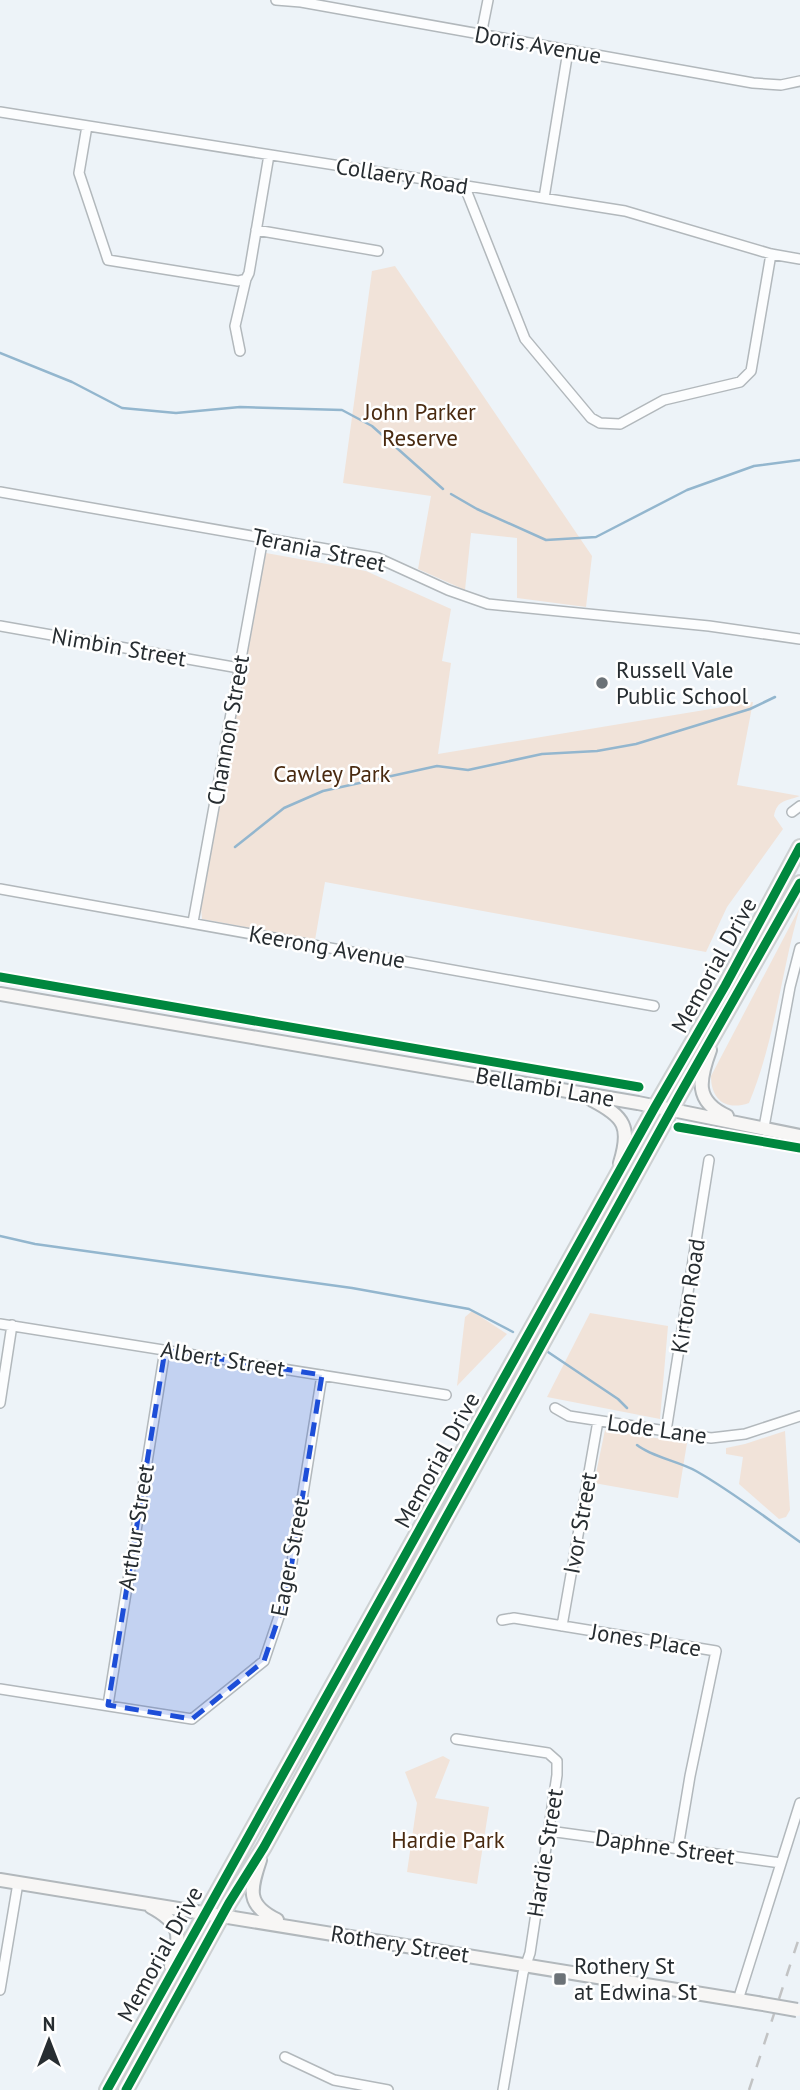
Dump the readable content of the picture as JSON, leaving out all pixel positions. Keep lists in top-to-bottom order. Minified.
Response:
{"streets":{"main road":["Memorial Drive","Bellambi Lane","Rothery Street"],"street":["Doris Avenue","Collaery Road","Terania Street","Nimbin Street","Channon Street","Keerong Avenue","Kirton Road","Albert Street","Lode Lane","Ivor Street","Arthur Street","Eager Street","Jones Place","Daphne Street","Hardie Street"]},"crossings":[["Terania Street","Channon Street"],["Nimbin Street","Channon Street"],["Channon Street","Keerong Avenue"],["Memorial Drive","Bellambi Lane"],["Memorial Drive","Rothery Street"],["Kirton Road","Lode Lane"],["Albert Street","Arthur Street"],["Albert Street","Eager Street"],["Lode Lane","Ivor Street"],["Ivor Street","Jones Place"],["Arthur Street","Eager Street"],["Jones Place","Daphne Street"],["Daphne Street","Hardie Street"],["Hardie Street","Rothery Street"]],"parks":["John Parker Reserve","Cawley Park","Hardie Park"],"places":{"other":["Russell Vale Public School"],"transit":["Rothery St at Edwina St"]},"north":"top"}
